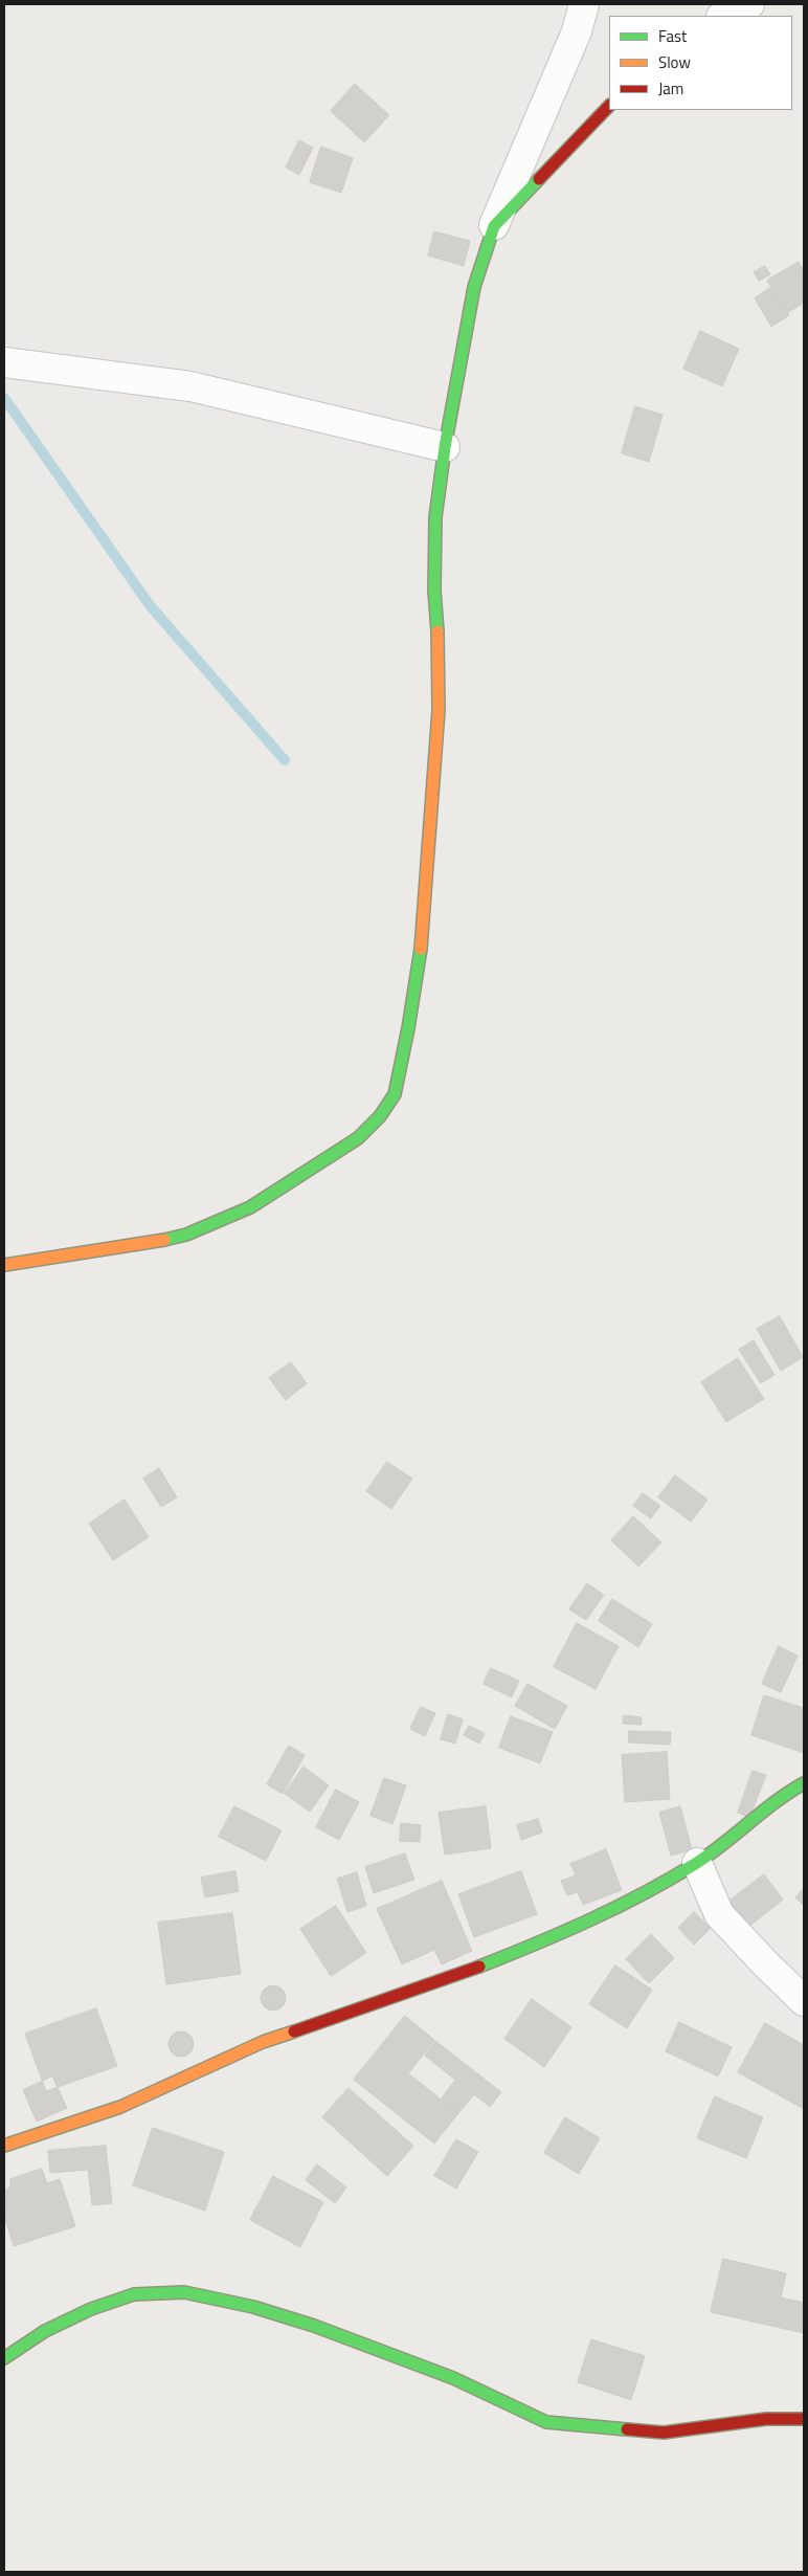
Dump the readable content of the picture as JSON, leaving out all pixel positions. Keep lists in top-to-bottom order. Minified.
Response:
{"legend":["Fast","Slow","Jam"]}
